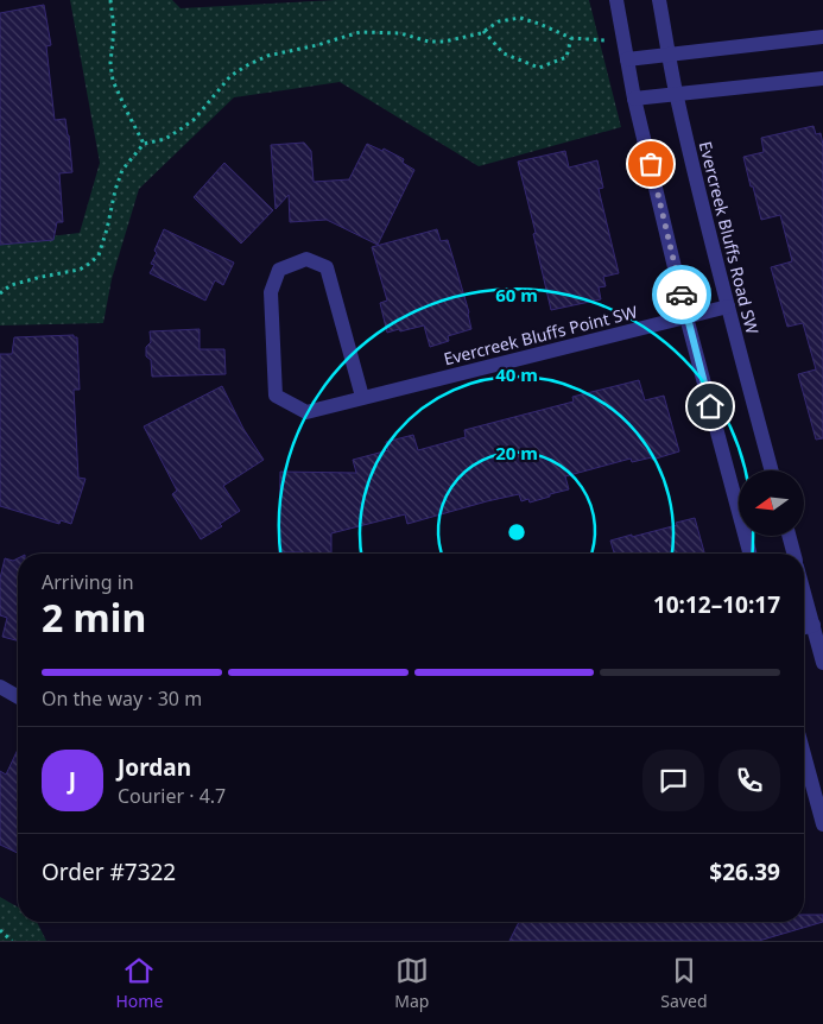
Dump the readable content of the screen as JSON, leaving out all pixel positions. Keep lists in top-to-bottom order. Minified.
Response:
{"streets":{"street":["Evercreek Bluffs Road SW","Evercreek Bluffs Point SW"]},"crossings":[["Evercreek Bluffs Road SW","Evercreek Bluffs Point SW"]],"north":"left","page":{"heading":["2 min","Arriving in","10:12–10:17"],"panel":["Jordan","Courier · 4.7","Order #7322","$26.39"],"bar":"On the way · 30 m","round":"J","tabs":["Home","Map","Saved"]},"rings":["60 m","40 m","20 m"]}
